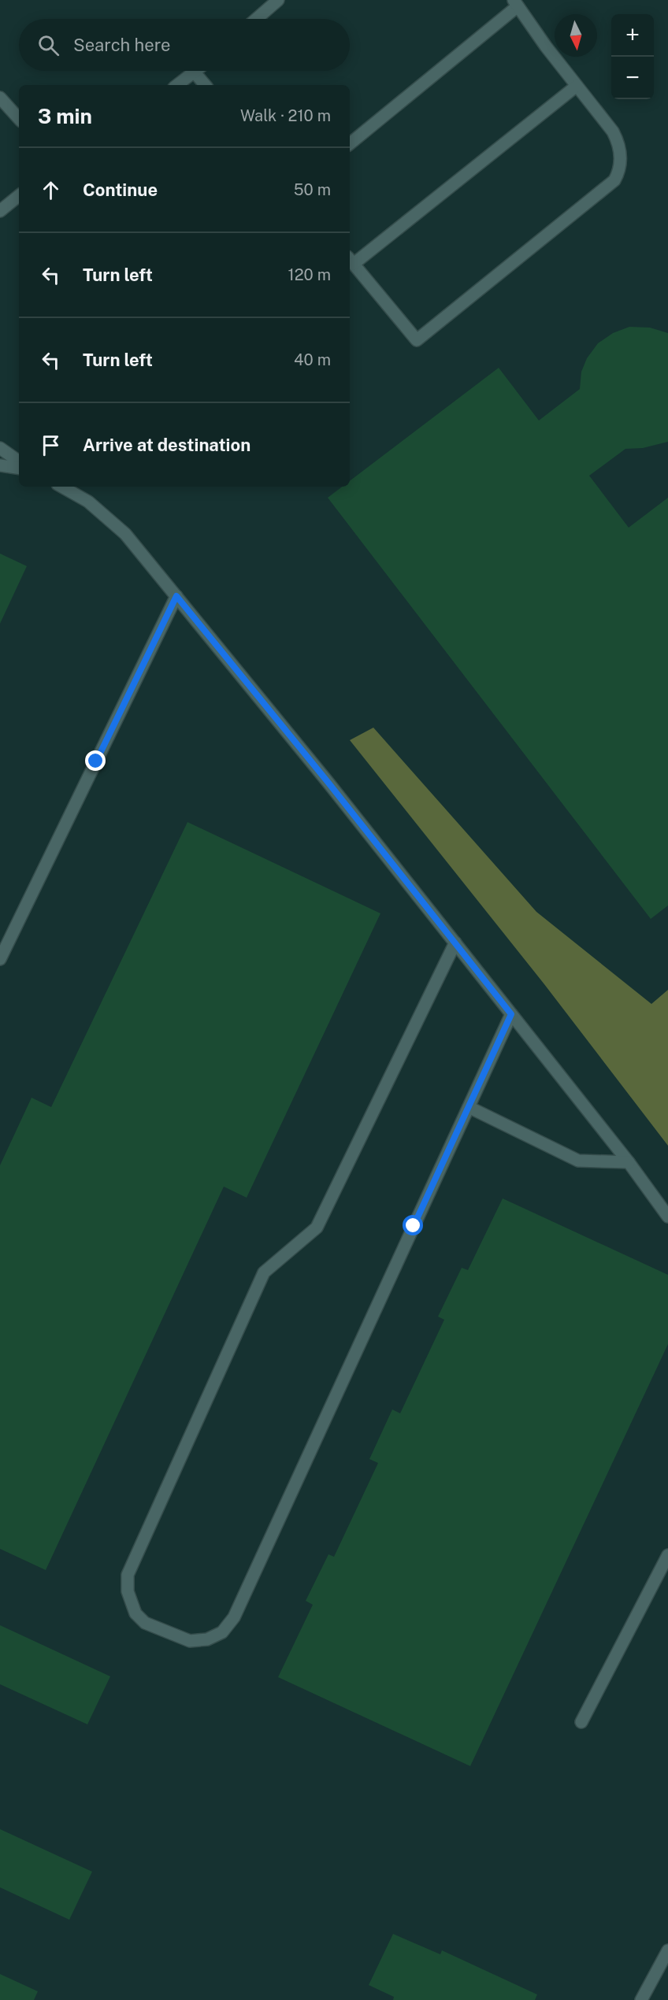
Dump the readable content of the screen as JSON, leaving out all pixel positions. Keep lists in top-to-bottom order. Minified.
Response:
{"north":"bottom","page":{"map_buttons":["+","−"],"search":"Search here","heading":["3 min","Walk · 210 m"],"list":[["Continue","50 m"],["Turn left","120 m"],["Turn left","40 m"],"Arrive at destination"]}}
